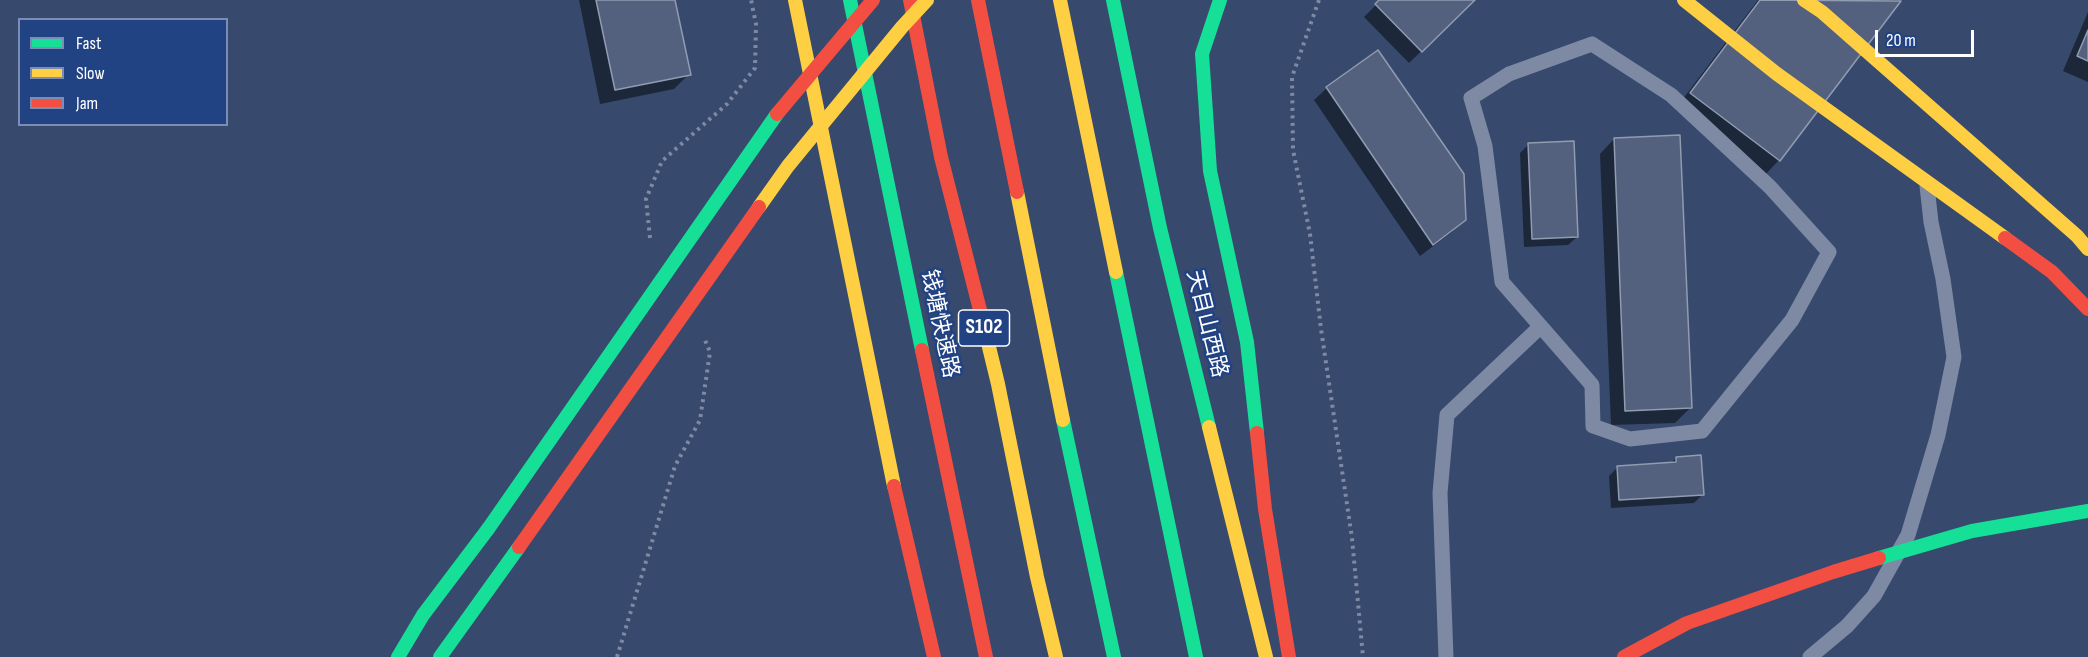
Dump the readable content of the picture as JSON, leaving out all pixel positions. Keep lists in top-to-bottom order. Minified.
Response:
{"streets":{"main road":["钱塘快速路","天目山西路","S102"]},"legend":["Fast","Slow","Jam"],"scale_bar":"20 m"}
